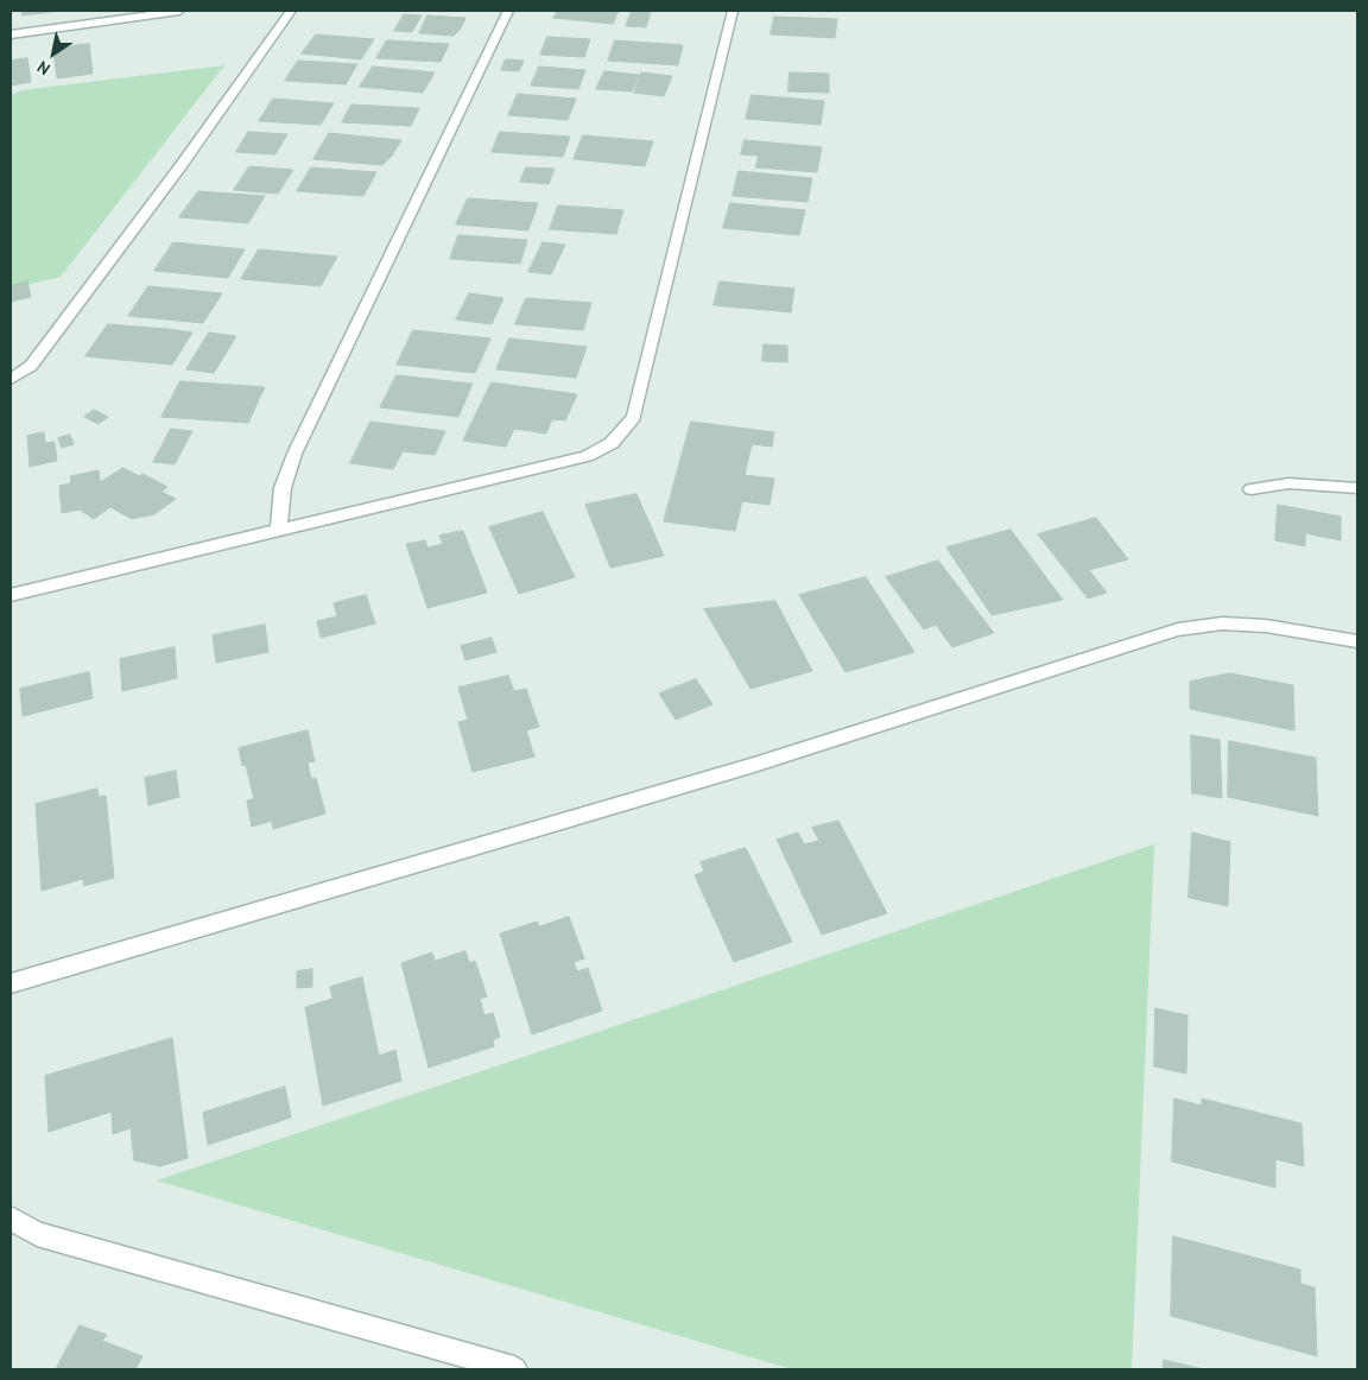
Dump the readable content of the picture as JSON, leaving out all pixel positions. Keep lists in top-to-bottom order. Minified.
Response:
{"north":"bottom left"}
